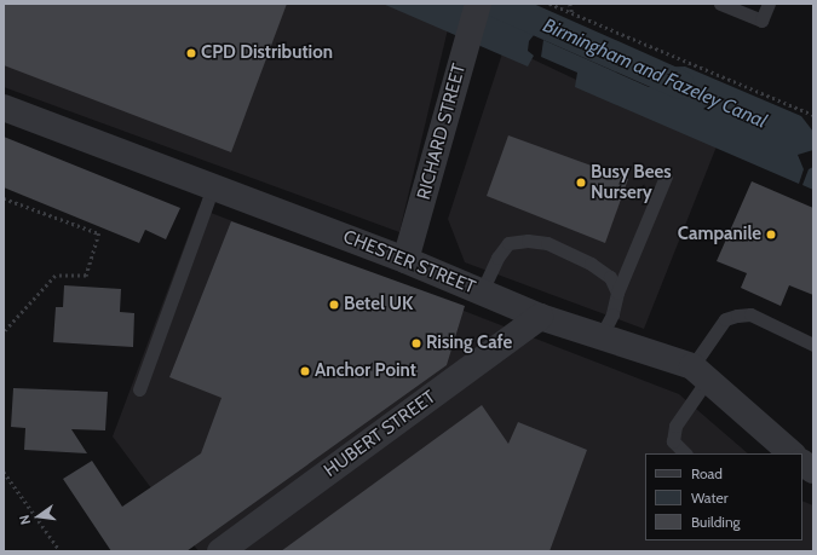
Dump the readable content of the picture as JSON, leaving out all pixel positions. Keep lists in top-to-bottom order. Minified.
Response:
{"streets":{"street":["RICHARD STREET","CHESTER STREET","HUBERT STREET"]},"crossings":[["RICHARD STREET","CHESTER STREET"],["CHESTER STREET","HUBERT STREET"]],"water":["Birmingham and Fazeley Canal"],"places":["CPD Distribution","Busy Bees Nursery","Campanile","Betel UK","Rising Cafe","Anchor Point"],"legend":["Road","Water","Building"],"north":"left"}
